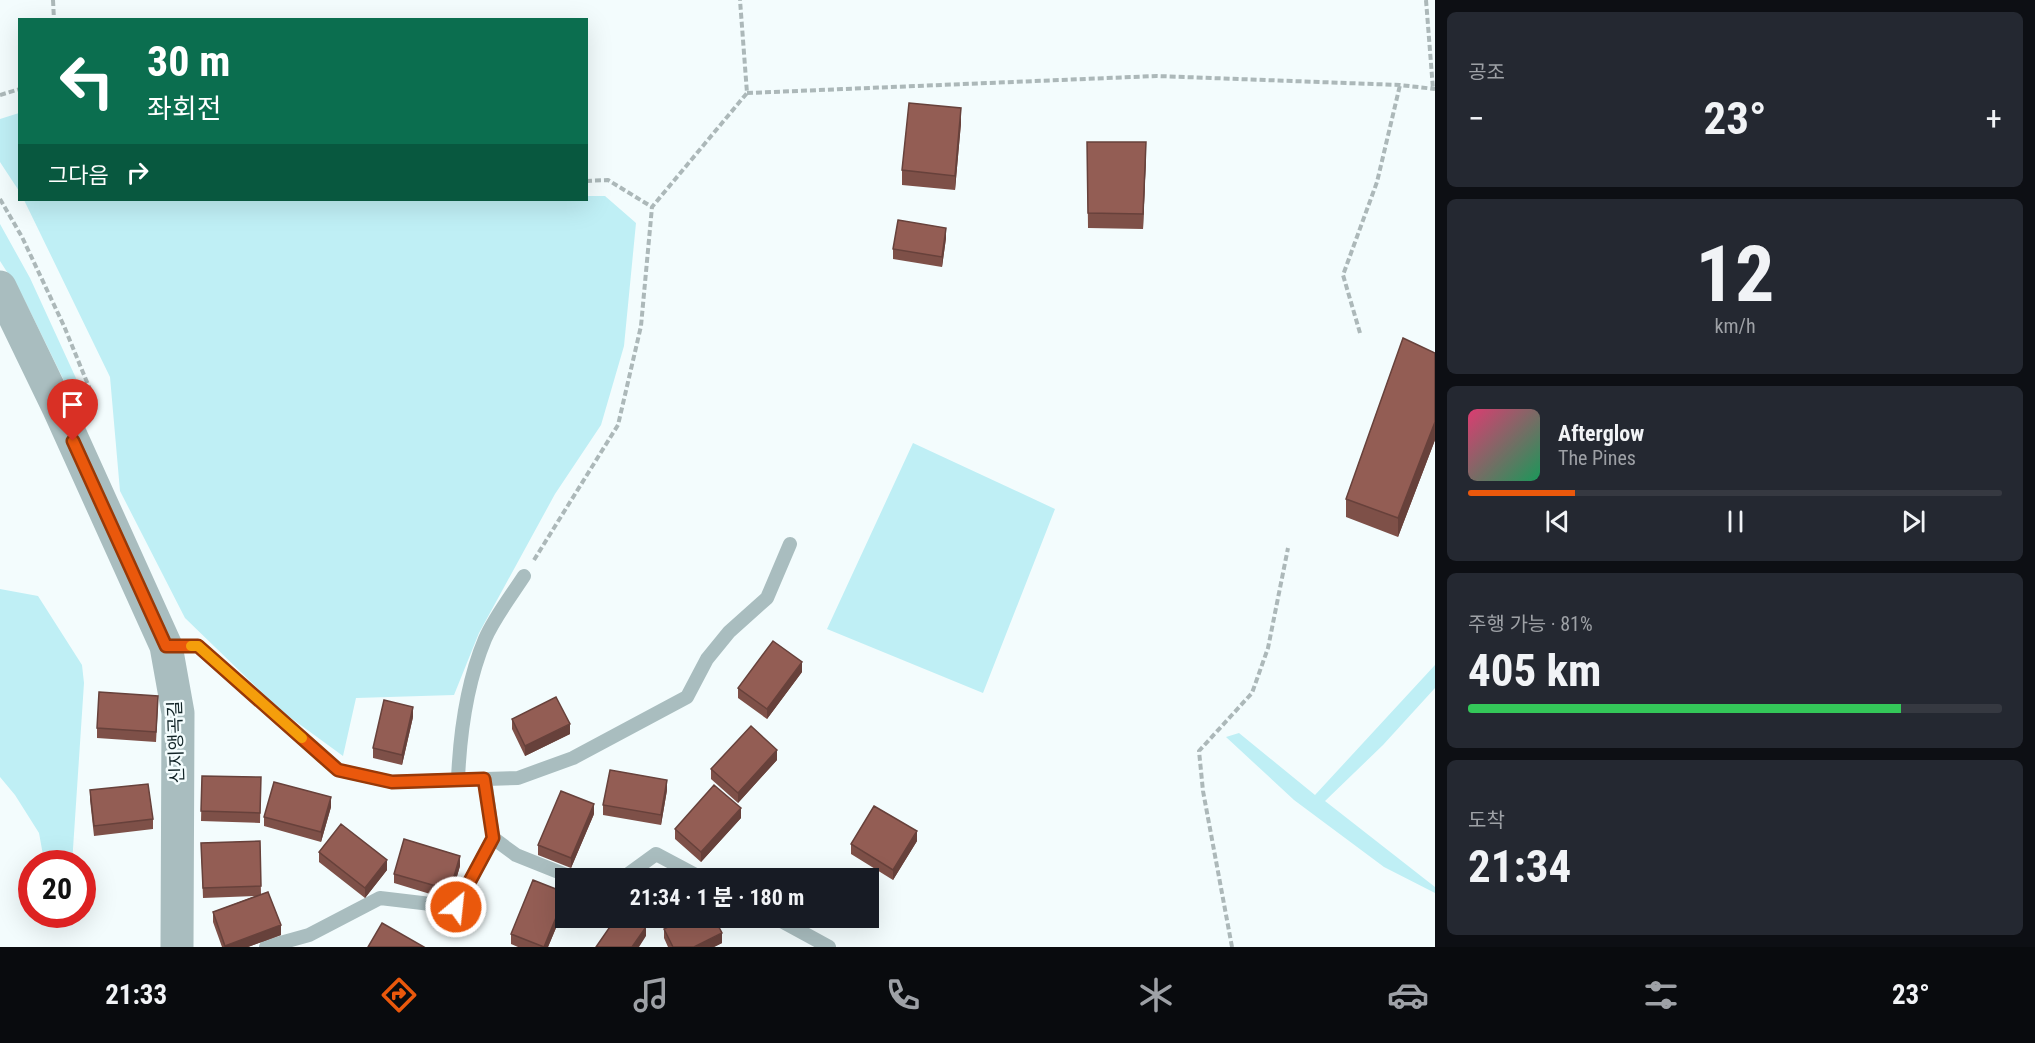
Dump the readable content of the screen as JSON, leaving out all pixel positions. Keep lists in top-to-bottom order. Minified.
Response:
{"streets":{"street":["신지앵곡길"]},"page":{"tile":["공조",["12","km/h"],["주행 가능 · 81%","405 km"],["도착","21:34"]],"turn":["30 m","좌회전"],"heat":["−","23°","+"],"then":"그다음","song":["Afterglow","The Pines"],"limit":"20","trip":"21:34 · 1 분 · 180 m","tabs":["21:33","23°"]}}
